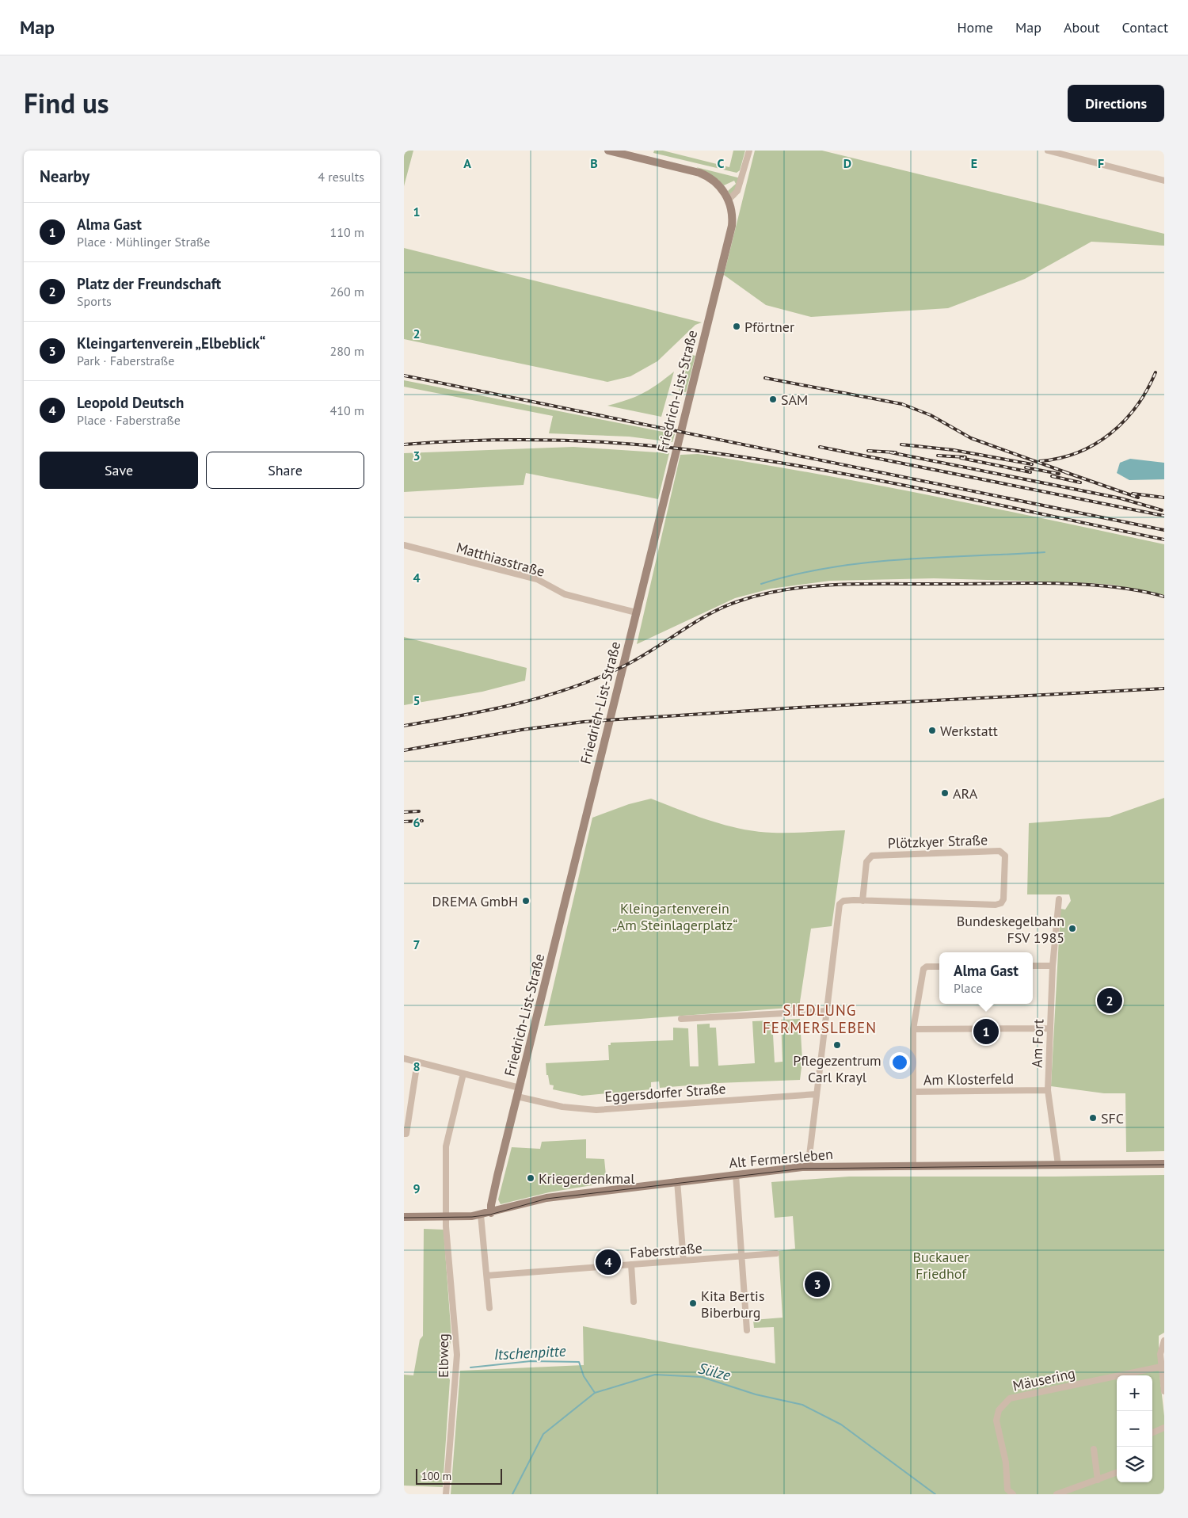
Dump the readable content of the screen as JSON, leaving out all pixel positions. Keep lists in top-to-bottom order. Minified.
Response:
{"streets":{"street":["Friedrich-List-Straße","Matthiasstraße","Plötzkyer Straße","Am Fort","Am Klosterfeld","Eggersdorfer Straße","Alt Fermersleben","Faberstraße","Elbweg","Mäusering"]},"crossings":[["Friedrich-List-Straße","Matthiasstraße"],["Friedrich-List-Straße","Eggersdorfer Straße"],["Friedrich-List-Straße","Alt Fermersleben"],["Am Fort","Am Klosterfeld"],["Am Fort","Alt Fermersleben"],["Alt Fermersleben","Elbweg"]],"districts":["SIEDLUNG FERMERSLEBEN"],"water":["Itschenpitte","Sülze"],"parks":["Kleingartenverein „Am Steinlagerplatz“","Buckauer Friedhof"],"places":["Pförtner","SAM","Werkstatt","ARA","DREMA GmbH","Bundeskegelbahn FSV 1985","Pflegezentrum Carl Krayl","SFC","Kriegerdenkmal","Kita Bertis Biberburg"],"scale_bar":"100 m","page":{"header":"Map","nav":["Home","Map","About","Contact"],"title":"Find us","buttons":["Directions",["Save","Share"]],"heading":["Nearby","4 results"],"list":[{"mark":"1","name":"Alma Gast","note":"Place · Mühlinger Straße","value":"110 m"},{"mark":"2","name":"Platz der Freundschaft","note":"Sports","value":"260 m"},{"mark":"3","name":"Kleingartenverein „Elbeblick“","note":"Park · Faberstraße","value":"280 m"},{"mark":"4","name":"Leopold Deutsch","note":"Place · Faberstraße","value":"410 m"}],"popup":["Alma Gast","Place"],"pins":["2","1","4","3"],"map_buttons":["+","−"],"scale":"100 m"},"grid":{"columns":["A","B","C","D","E","F"],"rows":["1","2","3","4","5","6","7","8","9"]}}
